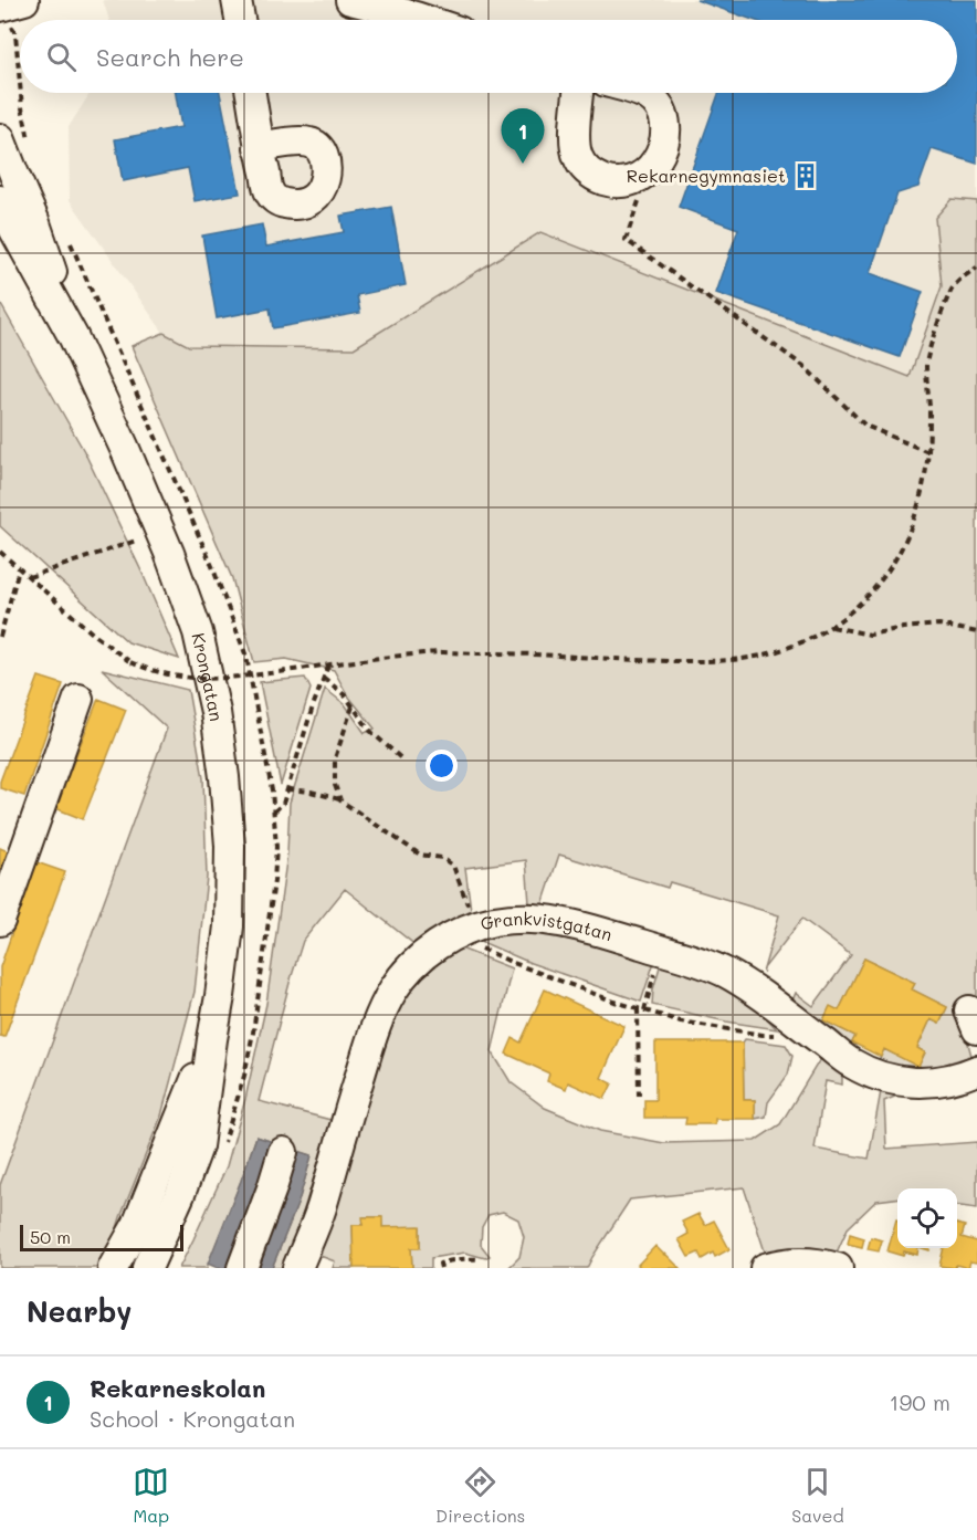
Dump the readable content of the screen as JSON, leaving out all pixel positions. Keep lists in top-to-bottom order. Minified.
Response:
{"streets":{"street":["Krongatan","Grankvistgatan"]},"places":{"building":["Rekarnegymnasiet"]},"scale_bar":"50 m","page":{"search":"Search here","pins":"1","scale":"50 m","heading":"Nearby","list":[{"mark":"1","name":"Rekarneskolan","note":"School · Krongatan","value":"190 m"}],"nav":["Map","Directions","Saved"]}}
